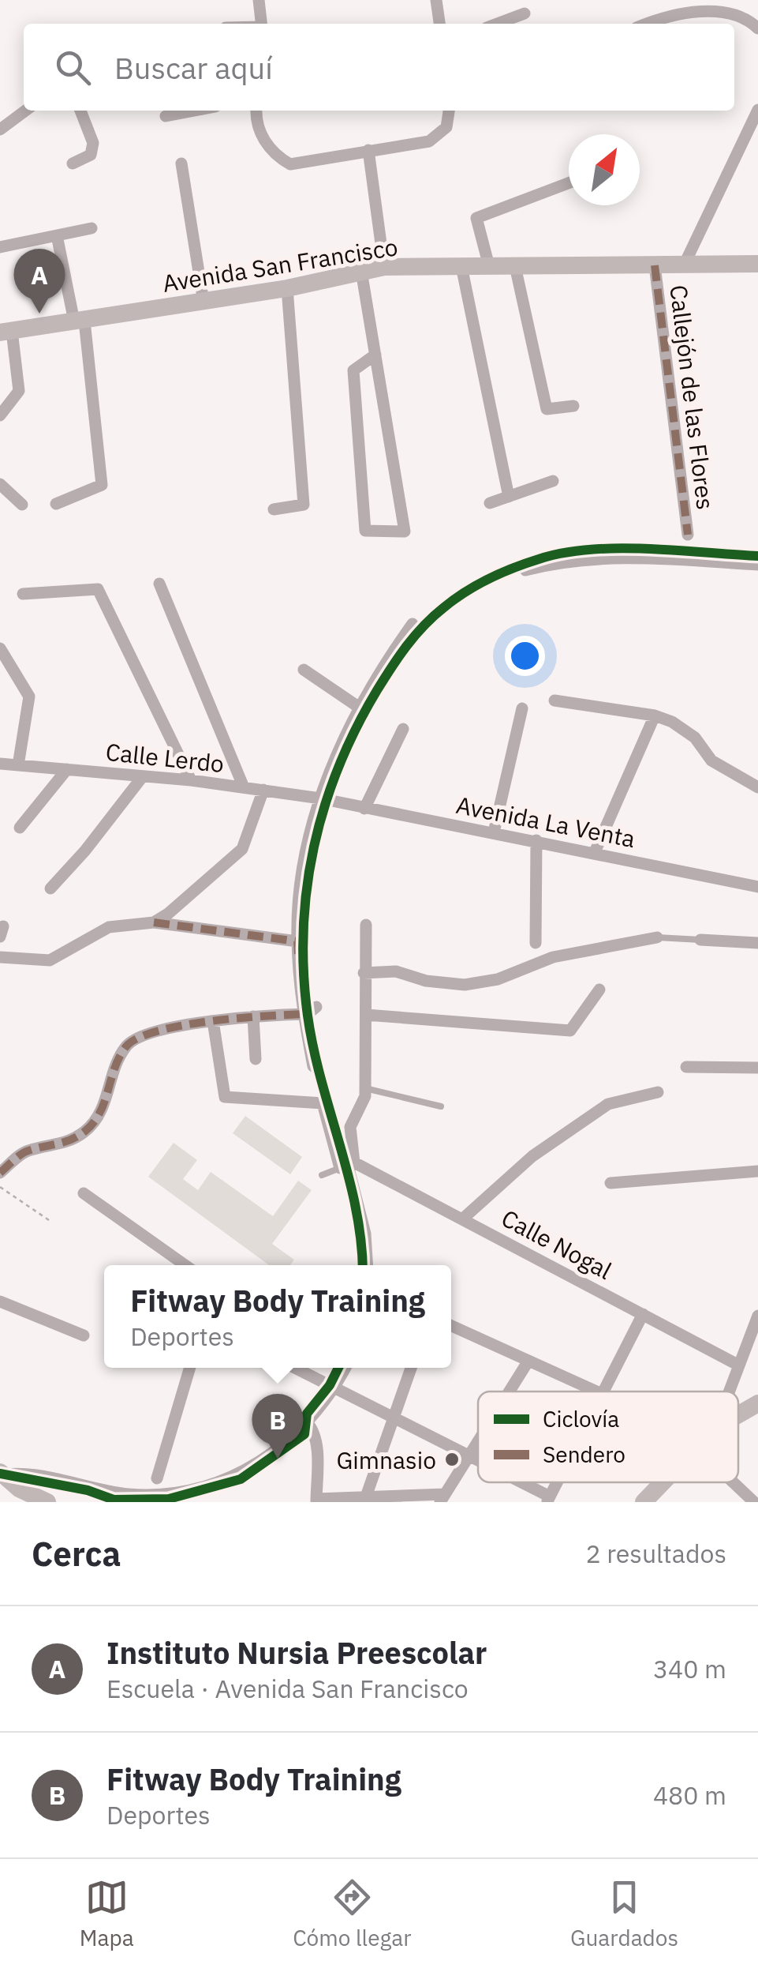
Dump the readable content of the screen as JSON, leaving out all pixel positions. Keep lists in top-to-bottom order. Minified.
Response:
{"streets":{"street":["Avenida San Francisco","Callejón de las Flores","Calle Lerdo","Avenida La Venta","Calle Nogal"]},"crossings":[["Avenida San Francisco","Callejón de las Flores"],["Calle Lerdo","Avenida La Venta"]],"places":["Gimnasio"],"legend":["Ciclovía","Sendero"],"north":"top right","page":{"search":"Buscar aquí","pins":["A","B"],"popup":["Fitway Body Training","Deportes"],"heading":["Cerca","2 resultados"],"list":[{"mark":"A","name":"Instituto Nursia Preescolar","note":"Escuela · Avenida San Francisco","value":"340 m"},{"mark":"B","name":"Fitway Body Training","note":"Deportes","value":"480 m"}],"nav":["Mapa","Cómo llegar","Guardados"]}}
